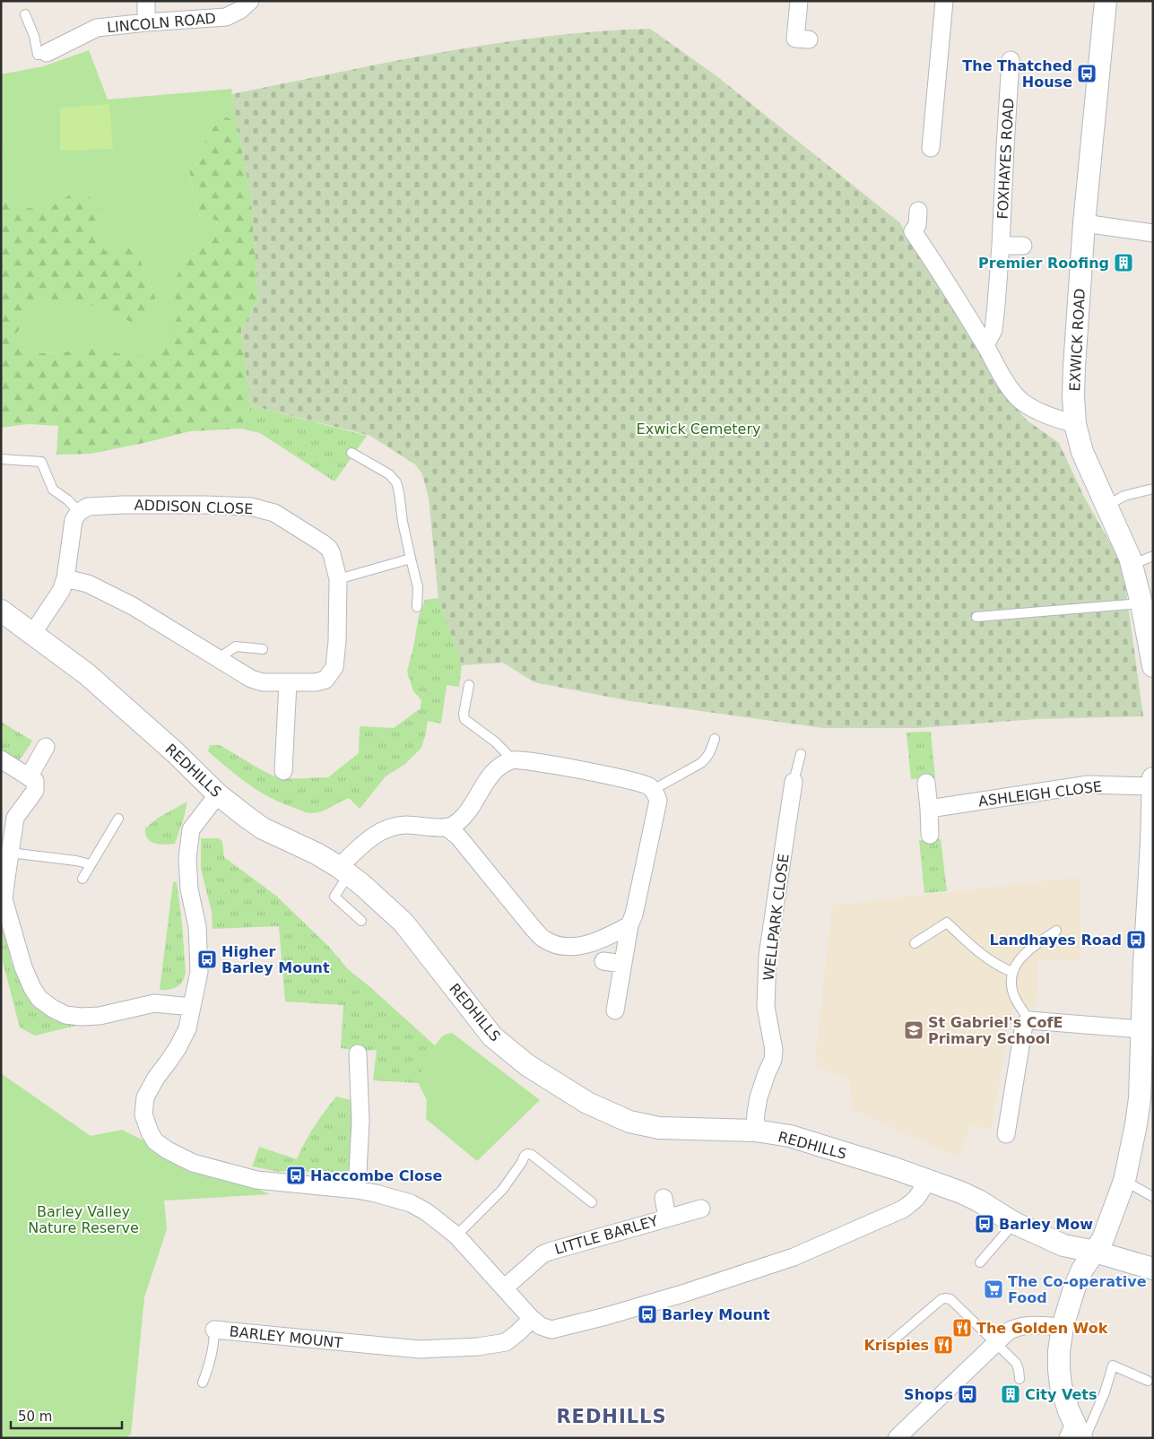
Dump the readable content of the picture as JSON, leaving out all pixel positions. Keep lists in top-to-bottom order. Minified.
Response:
{"streets":{"street":["LINCOLN ROAD","FOXHAYES ROAD","EXWICK ROAD","ADDISON CLOSE","REDHILLS","ASHLEIGH CLOSE","WELLPARK CLOSE","LITTLE BARLEY","BARLEY MOUNT"]},"crossings":[["REDHILLS","WELLPARK CLOSE"]],"districts":["REDHILLS"],"parks":["Exwick Cemetery","Barley Valley Nature Reserve"],"places":{"bus stop":["The Thatched House","Landhayes Road","Higher Barley Mount","Haccombe Close","Barley Mow","Barley Mount","Shops"],"building":["Premier Roofing","City Vets"],"school or university":["St Gabriel's CofE Primary School"],"supermarket":["The Co-operative Food"],"restaurant":["The Golden Wok","Krispies"]},"scale_bar":"50 m"}
